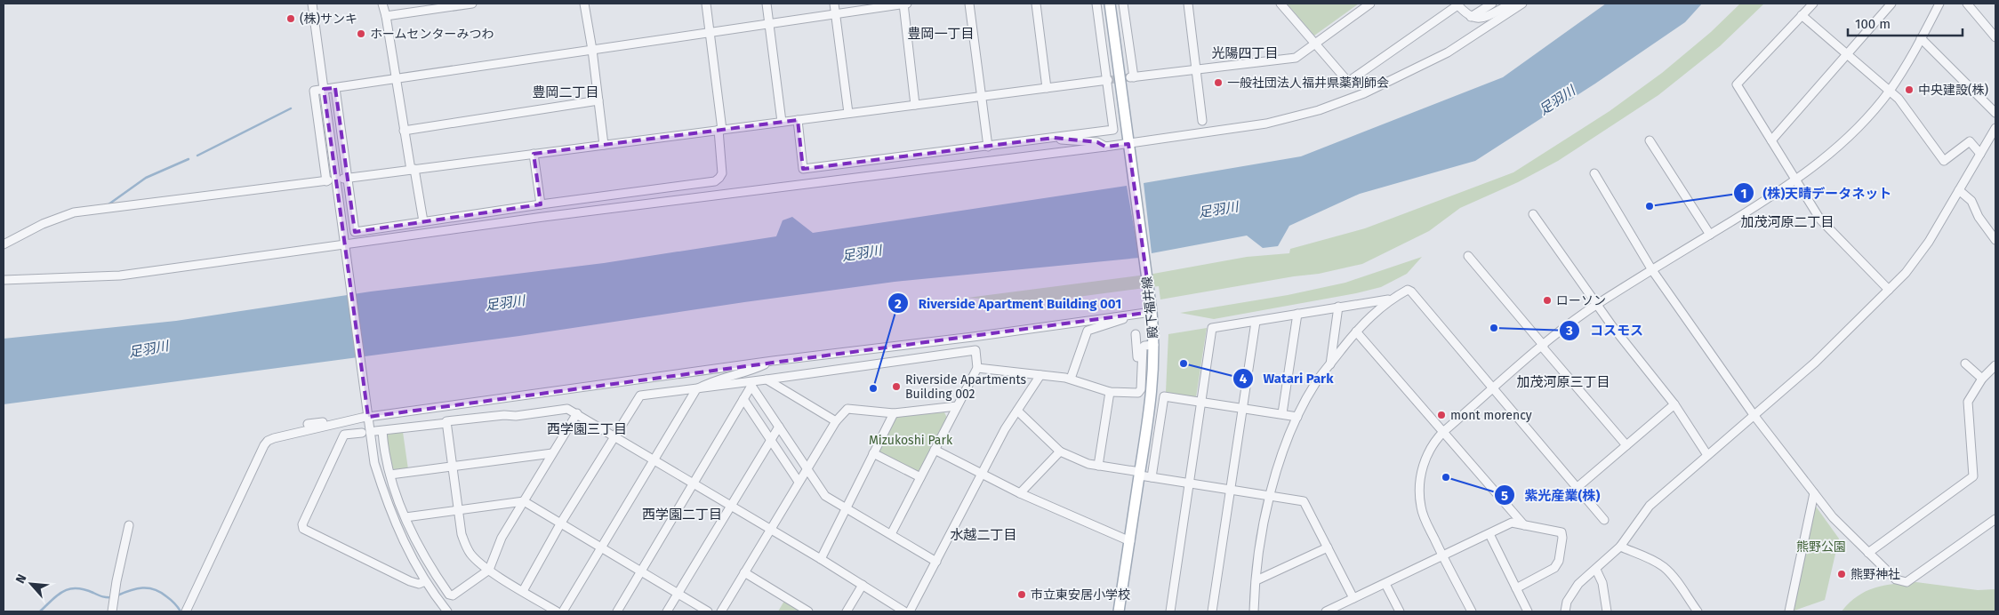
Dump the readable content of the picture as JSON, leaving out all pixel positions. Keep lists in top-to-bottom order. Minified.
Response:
{"streets":{"main road":["殿下福井線"]},"districts":["豊岡一丁目","光陽四丁目","豊岡二丁目","加茂河原二丁目","加茂河原三丁目","西学園三丁目","西学園二丁目","水越二丁目"],"water":["足羽川"],"parks":["Mizukoshi Park","熊野公園"],"places":["(株)サンキ","ホームセンターみつわ","一般社団法人福井県薬剤師会","中央建設(株)","(株)天晴データネット","ローソン","コスモス","Watari Park","Riverside Apartments Building 002","Riverside Apartment Building 001","mont morency","紫光産業(株)","熊野神社","市立東安居小学校"],"scale_bar":"100 m","north":"top left"}
